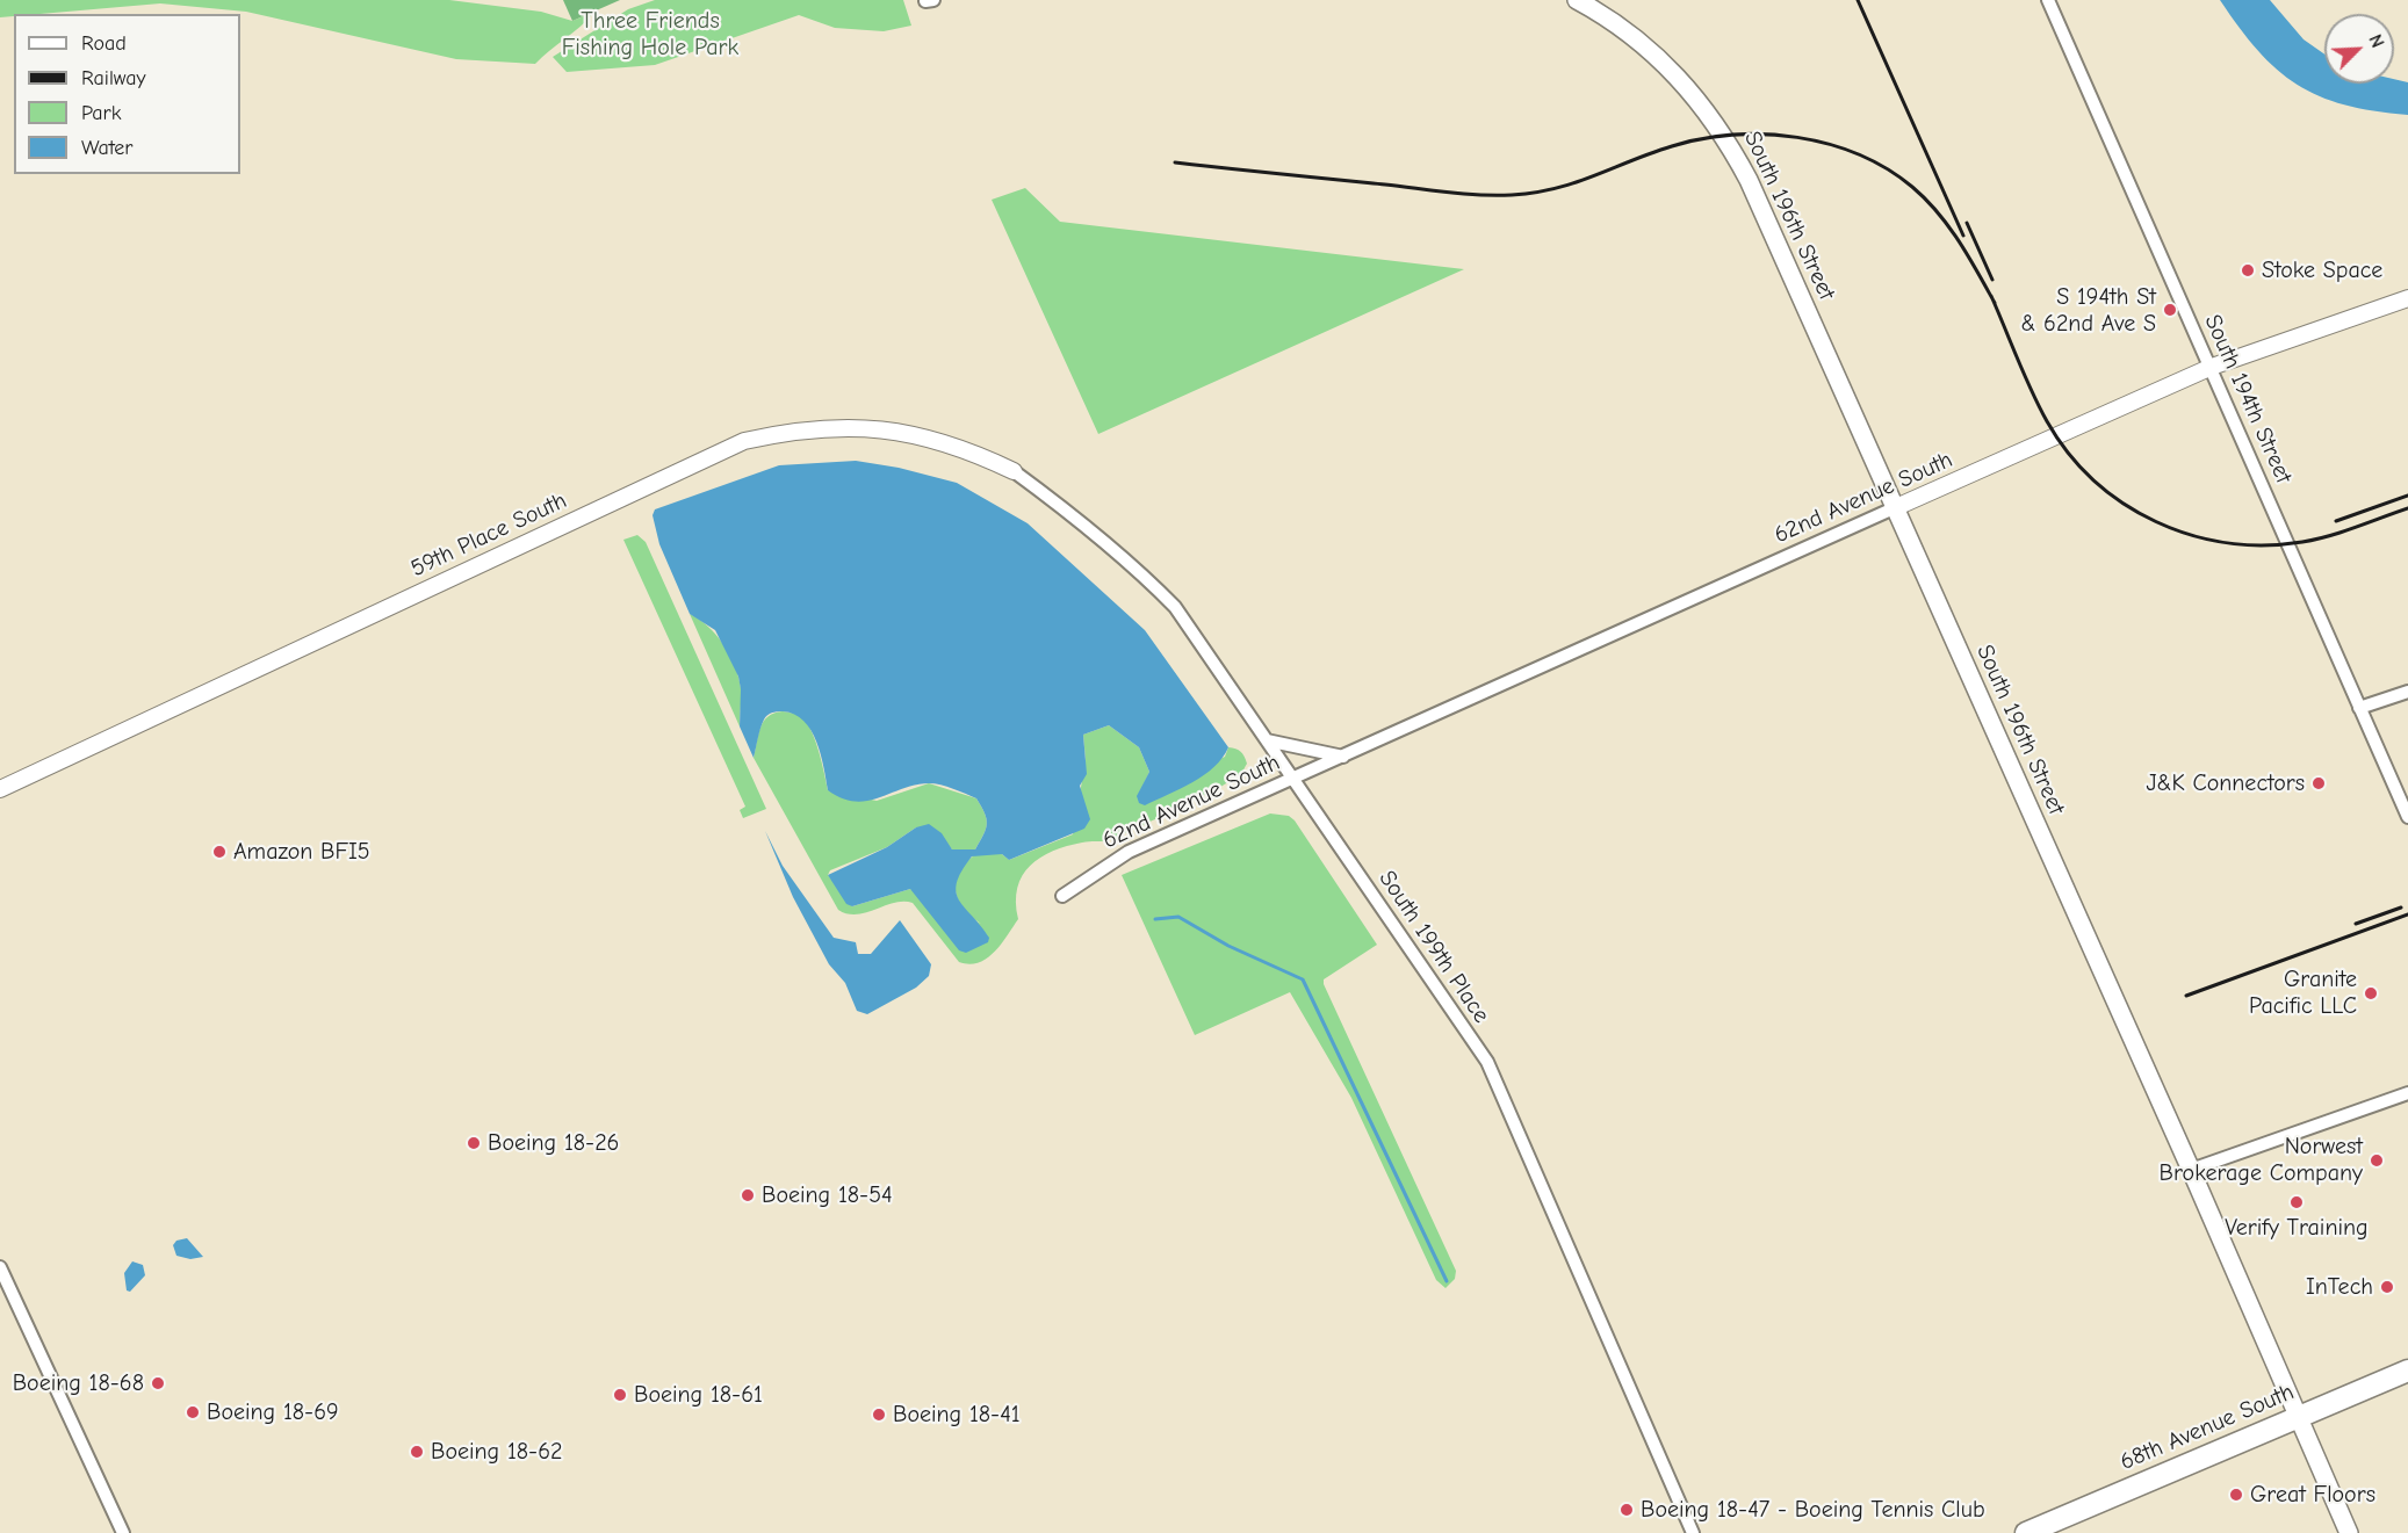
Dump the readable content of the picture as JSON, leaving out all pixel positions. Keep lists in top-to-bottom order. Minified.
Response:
{"streets":{"main road":["South 196th Street","68th Avenue South"],"street":["South 194th Street","62nd Avenue South","59th Place South","South 199th Place"]},"crossings":[["South 196th Street","62nd Avenue South"],["South 196th Street","68th Avenue South"],["South 194th Street","62nd Avenue South"],["62nd Avenue South","South 199th Place"],["59th Place South","South 199th Place"]],"parks":["Three Friends Fishing Hole Park"],"places":["Stoke Space","S 194th St & 62nd Ave S","J&K Connectors","Amazon BFI5","Granite Pacific LLC","Boeing 18-26","Norwest Brokerage Company","Boeing 18-54","Verify Training","InTech","Boeing 18-68","Boeing 18-61","Boeing 18-69","Boeing 18-41","Boeing 18-62","Great Floors","Boeing 18-47 - Boeing Tennis Club"],"legend":["Road","Railway","Park","Water"],"north":"top right"}
